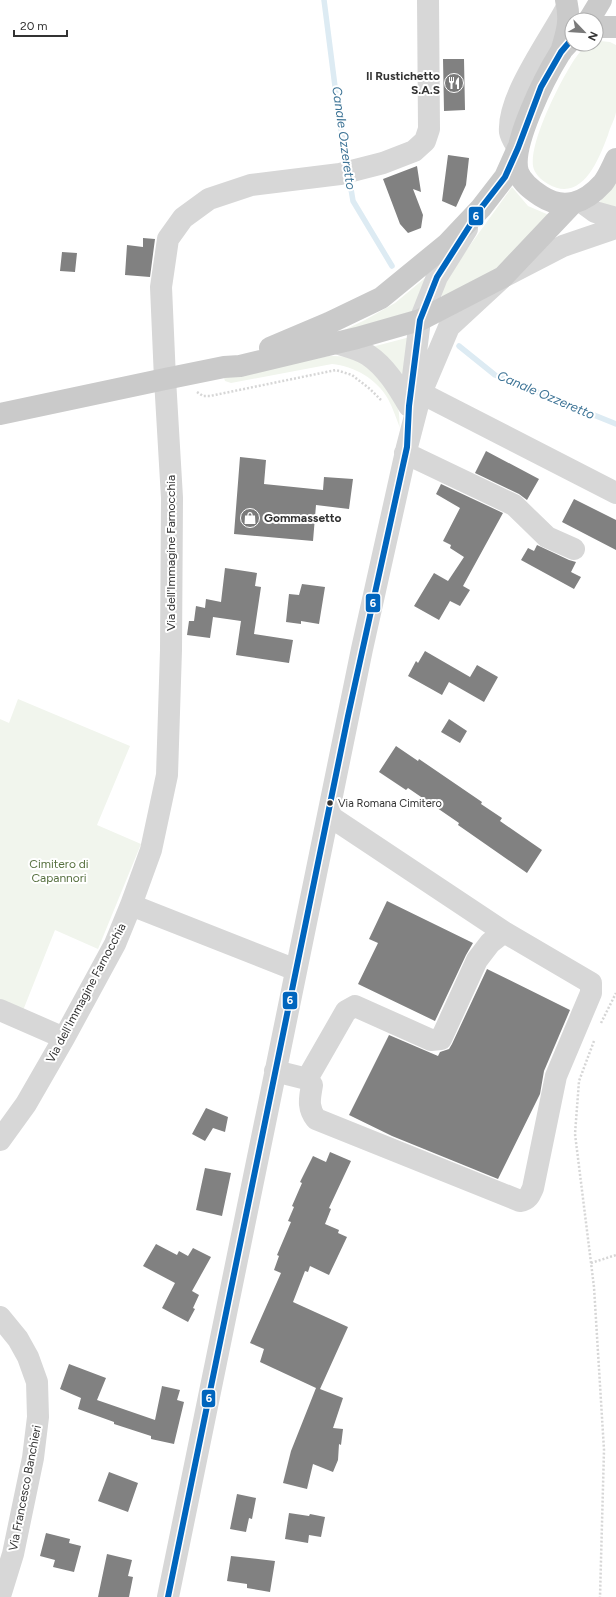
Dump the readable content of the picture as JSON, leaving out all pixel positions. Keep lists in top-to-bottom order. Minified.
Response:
{"streets":{"street":["Via dell'Immagine Farnocchia","Via Francesco Banchieri"]},"water":["Canale Ozzeretto"],"parks":["Cimitero di Capannori"],"places":{"restaurant":["Il Rustichetto S.A.S"],"shop":["Gommassetto"],"other":["Via Romana Cimitero"]},"lines":["transit line 6"],"scale_bar":"20 m","north":"bottom right"}
